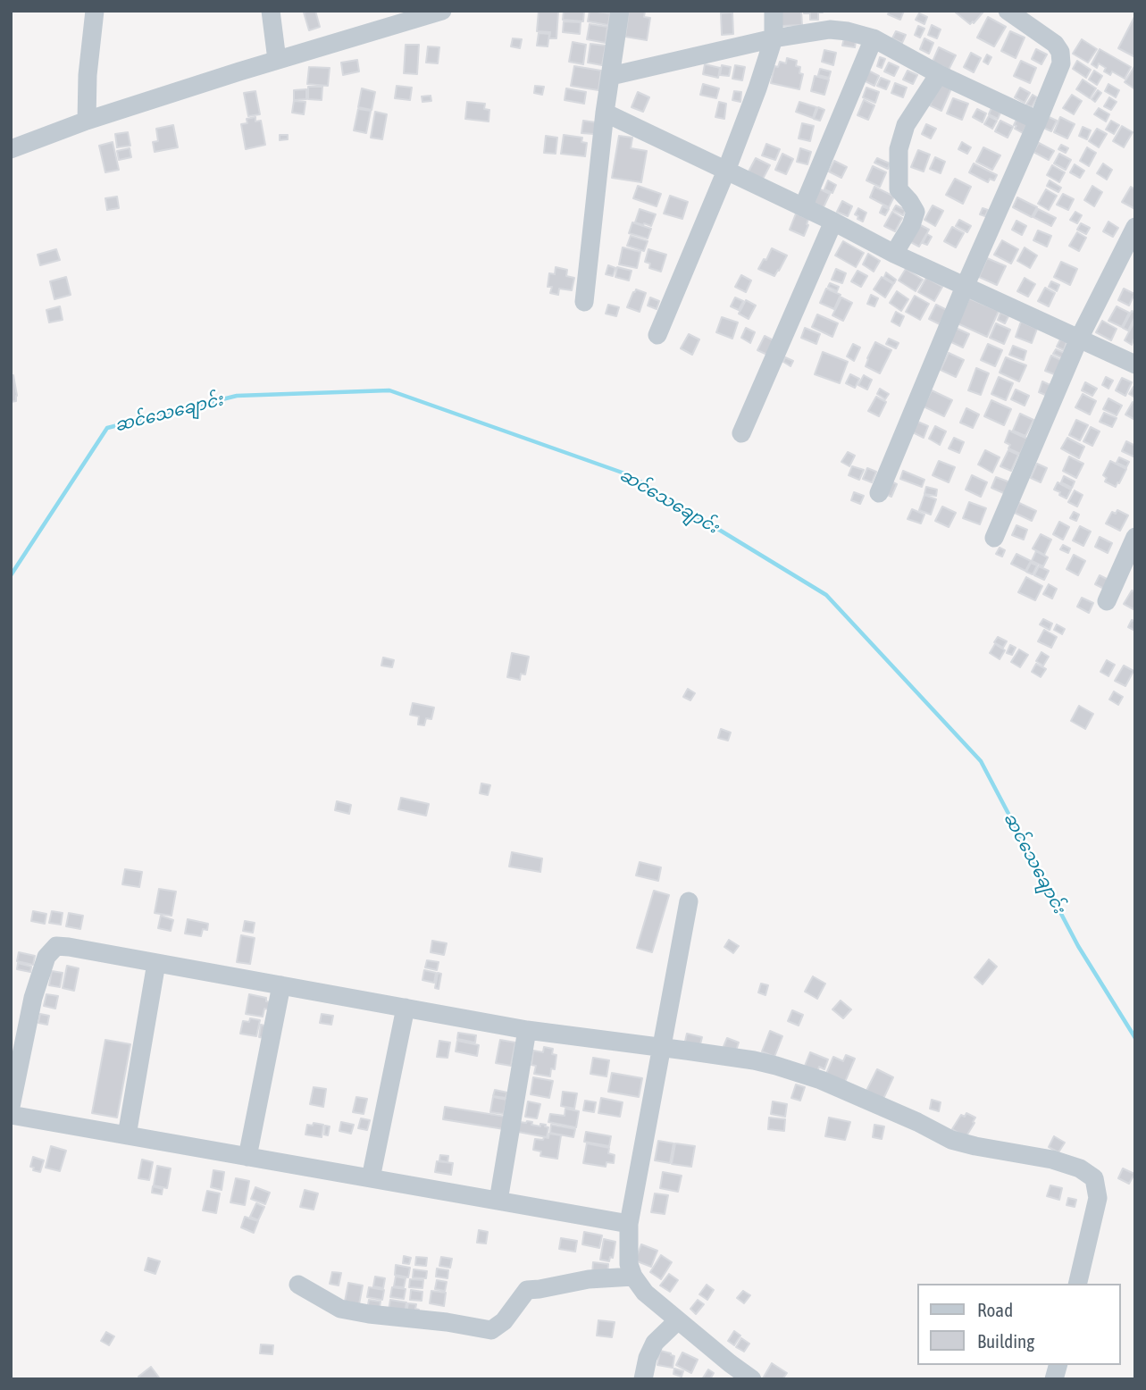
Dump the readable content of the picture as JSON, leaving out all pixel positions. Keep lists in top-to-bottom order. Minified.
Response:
{"water":["ဆင်သေချောင်း"],"legend":["Road","Building"]}
